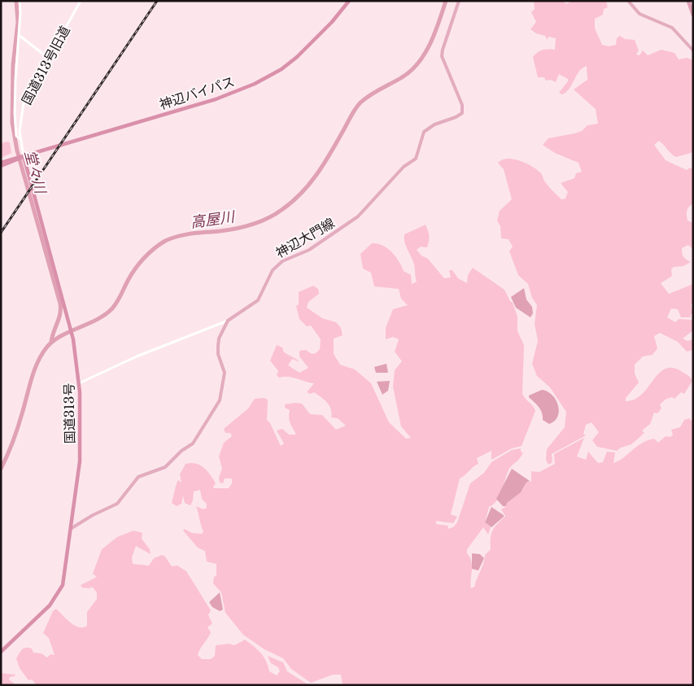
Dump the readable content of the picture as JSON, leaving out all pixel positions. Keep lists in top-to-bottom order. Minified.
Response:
{"streets":{"highway":["神辺バイパス","国道313号"],"main road":["神辺大門線"],"street":["国道313号旧道"]},"crossings":[["国道313号旧道","神辺バイパス"],["国道313号旧道","国道313号"],["神辺バイパス","国道313号"],["神辺大門線","国道313号"]],"water":["堂々川","高屋川"]}
